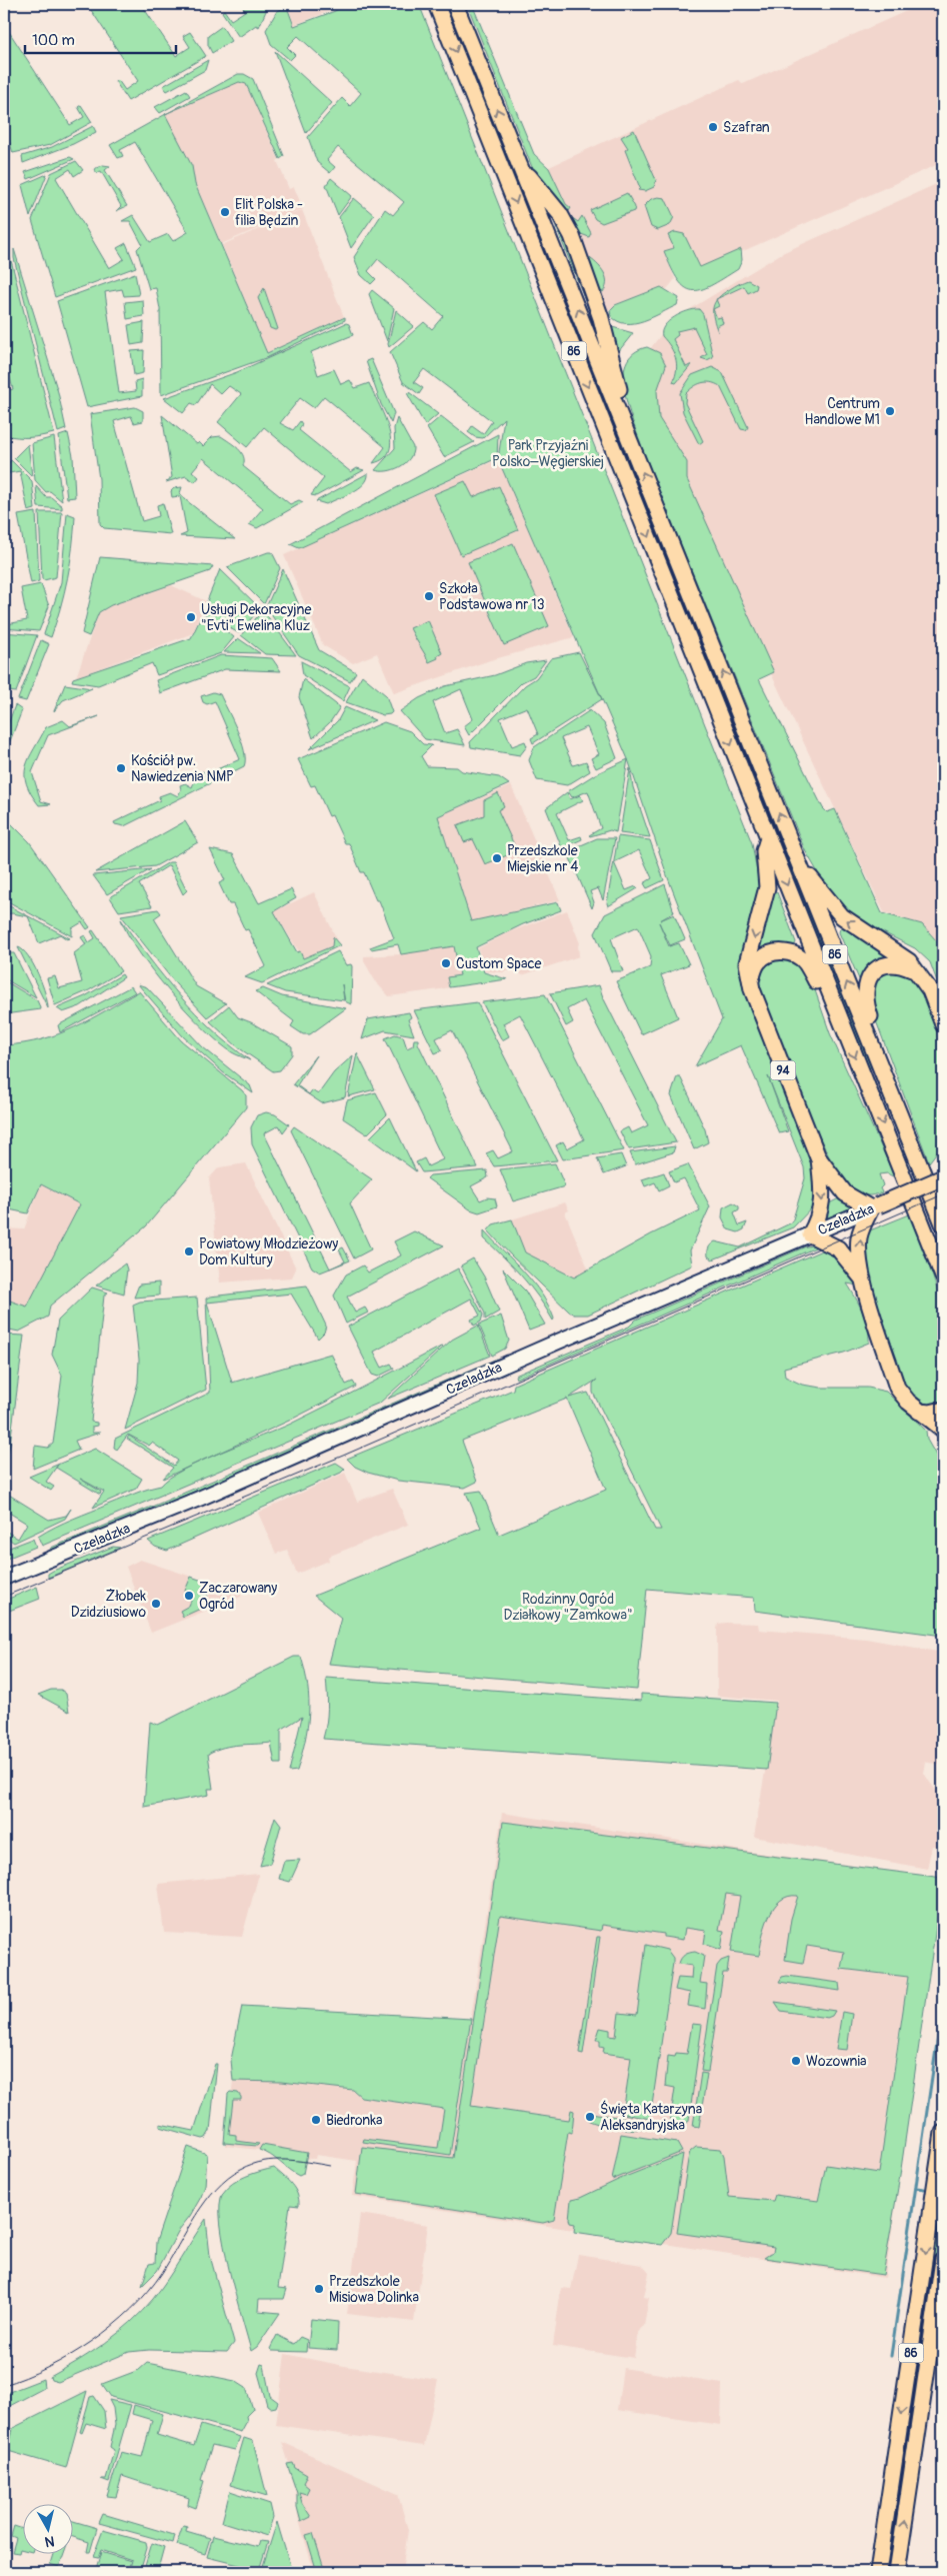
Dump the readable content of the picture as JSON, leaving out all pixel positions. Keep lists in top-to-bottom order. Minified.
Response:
{"streets":{"main road":["86","94","Czeladzka"]},"crossings":[["86","94"],["94","Czeladzka"]],"parks":["Park Przyjaźni Polsko–Węgierskiej","Rodzinny Ogród Działkowy \"Zamkowa\""],"places":["Szafran","Elit Polska - filia Będzin","Centrum Handlowe M1","Szkoła Podstawowa nr 13","Usługi Dekoracyjne \"Evti\" Ewelina Kluz","Kościół pw. Nawiedzenia NMP","Przedszkole Miejskie nr 4","Custom Space","Powiatowy Młodzieżowy Dom Kultury","Zaczarowany Ogród","Żłobek Dzidziusiowo","Wozownia","Święta Katarzyna Aleksandryjska","Biedronka","Przedszkole Misiowa Dolinka"],"scale_bar":"100 m","north":"bottom"}
